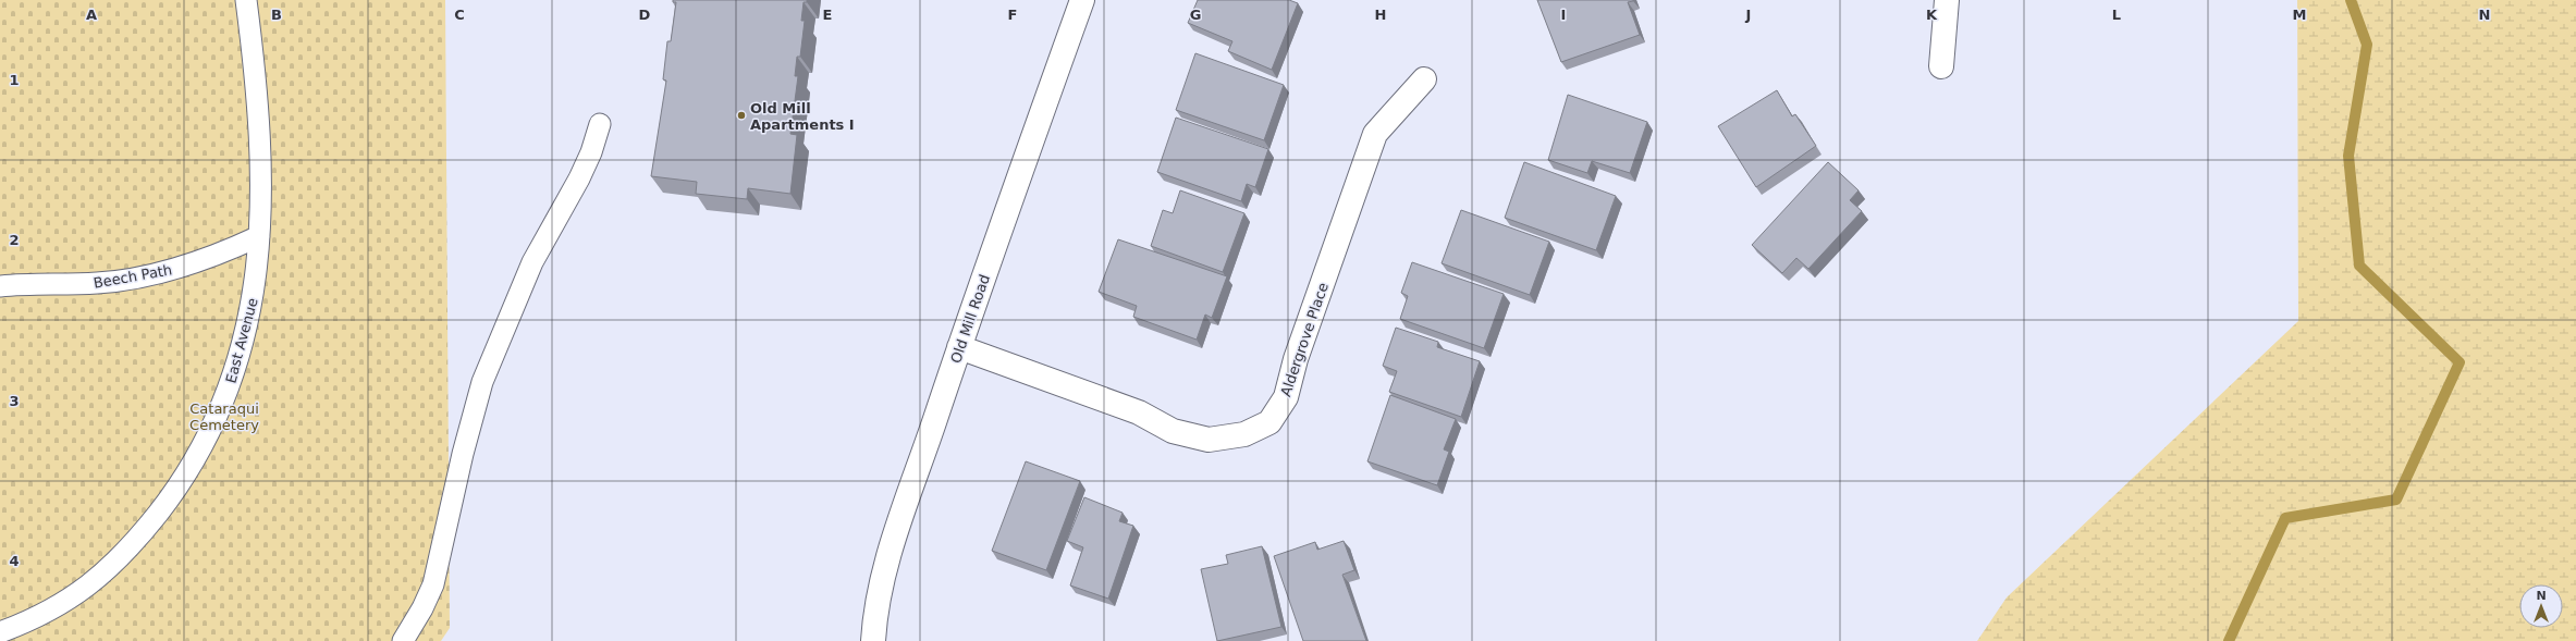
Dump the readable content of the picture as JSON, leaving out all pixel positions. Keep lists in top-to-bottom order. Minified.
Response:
{"streets":{"street":["Old Mill Road","Aldergrove Place"],"lane":["Beech Path","East Avenue"]},"crossings":[["Beech Path","East Avenue"],["Old Mill Road","Aldergrove Place"]],"parks":["Cataraqui Cemetery"],"places":["Old Mill Apartments I"],"north":"top","grid":{"columns":["A","B","C","D","E","F","G","H","I","J","K","L","M","N"],"rows":["1","2","3","4"]}}
